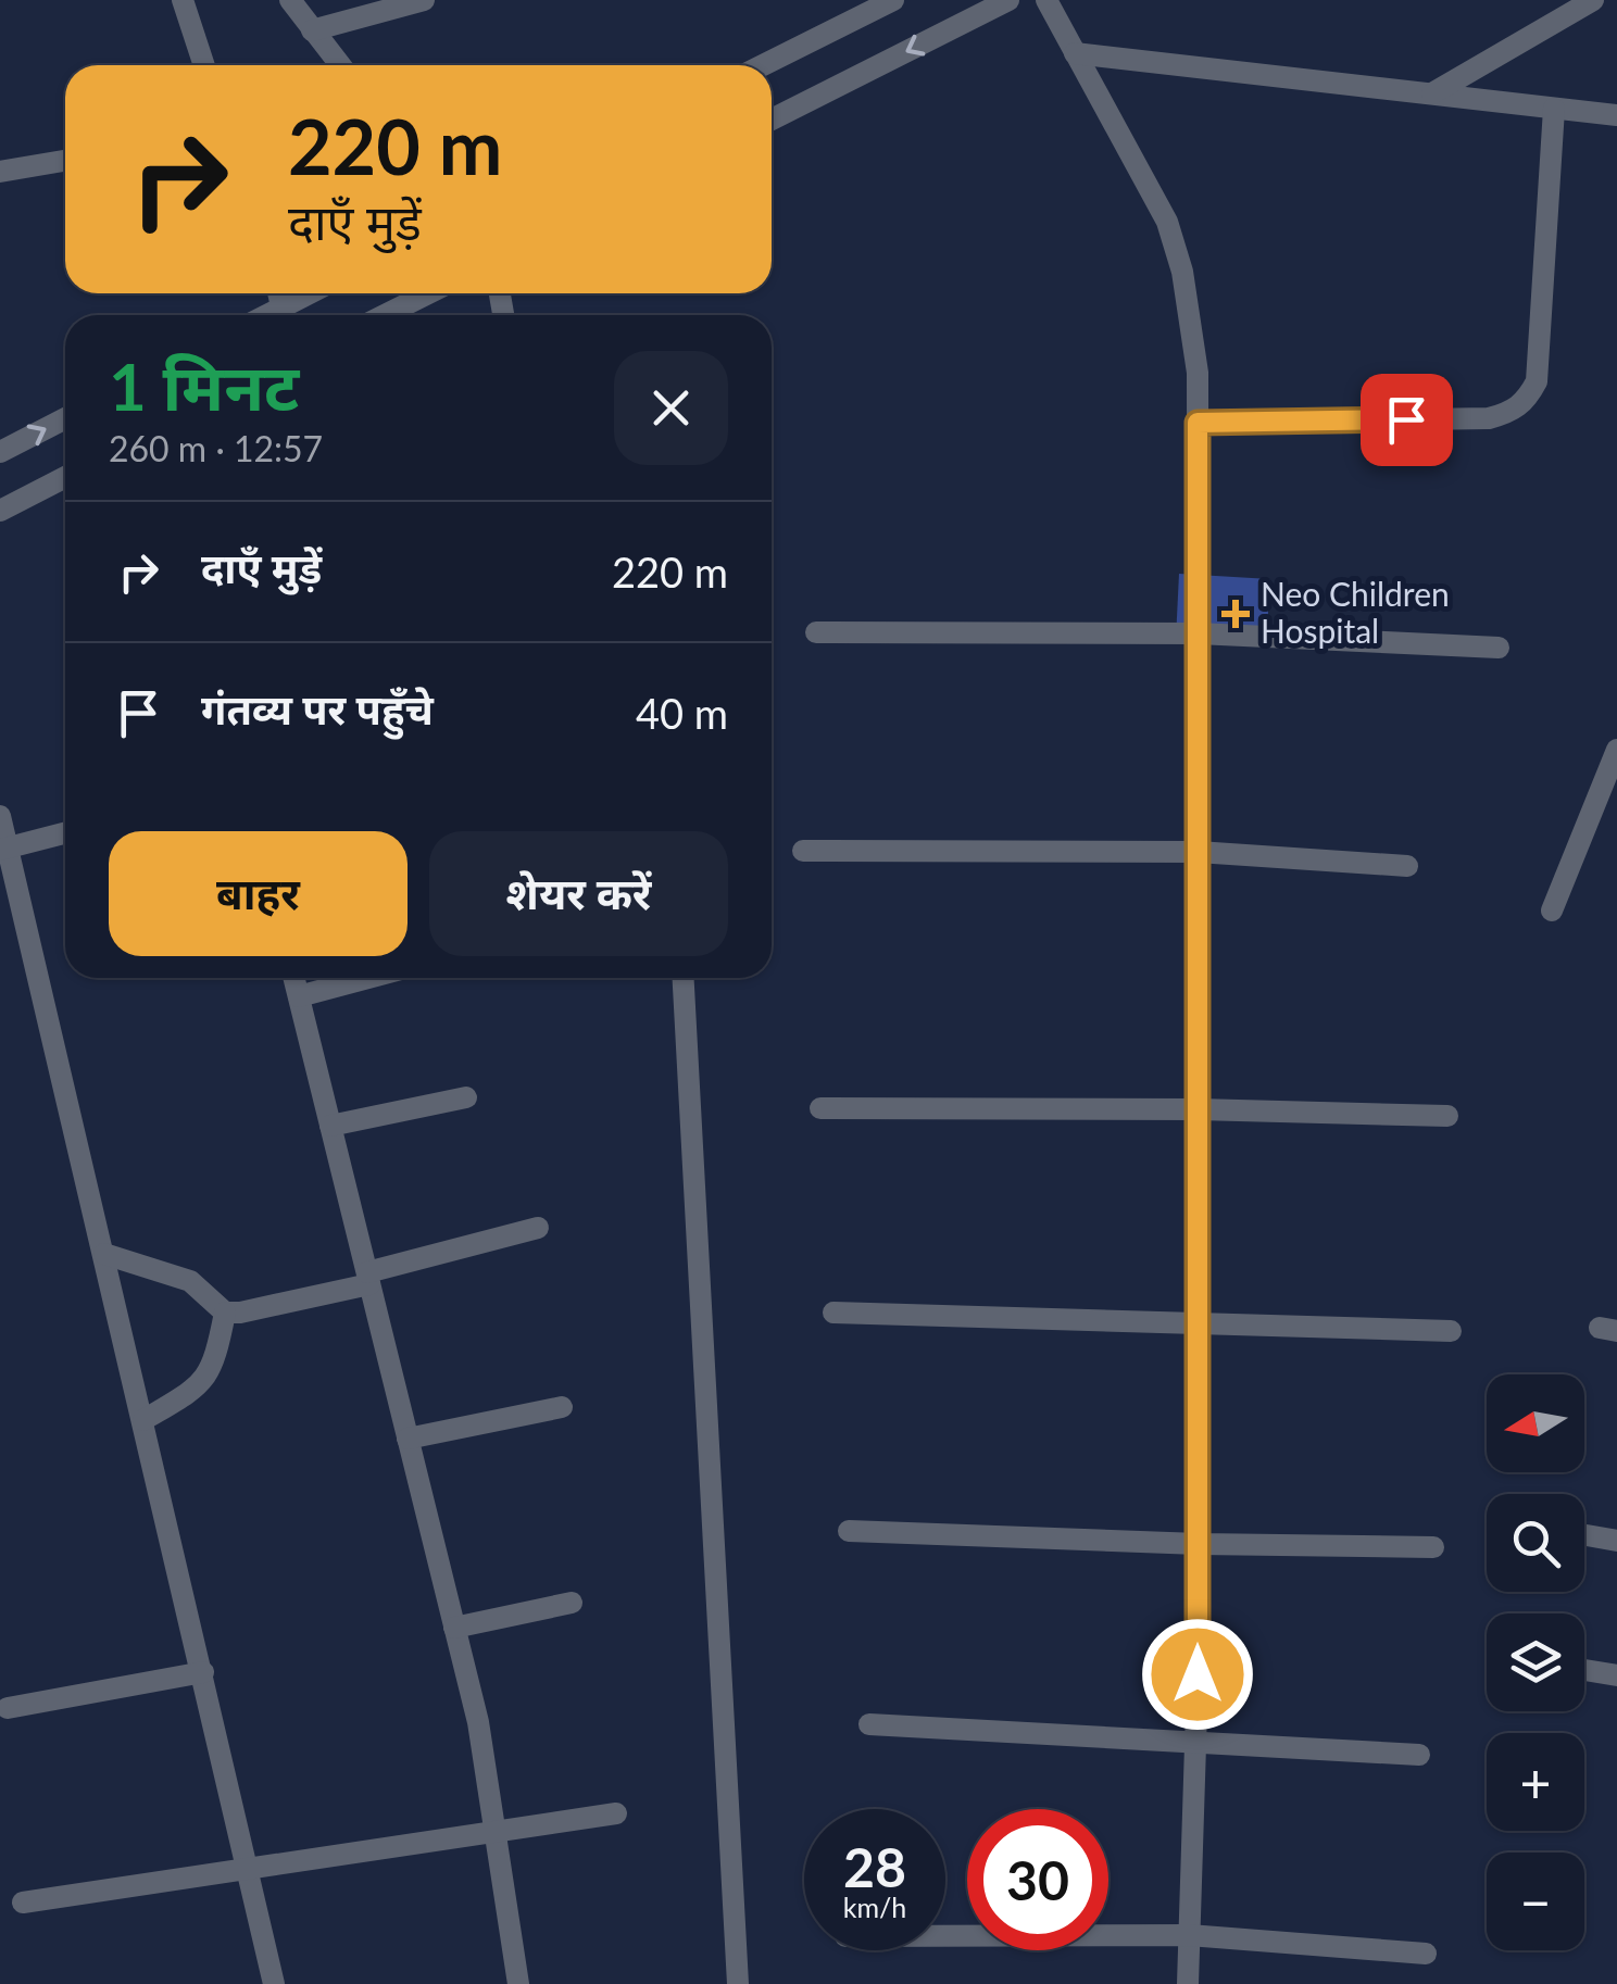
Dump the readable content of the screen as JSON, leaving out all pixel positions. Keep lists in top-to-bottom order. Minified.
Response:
{"places":{"health":["Neo Children Hospital"]},"north":"left","page":{"turn":["220 m","दाएँ मुड़ें"],"heading":["1 मिनट","260 m · 12:57"],"list":[{"name":"दाएँ मुड़ें","value":"220 m"},{"name":"गंतव्य पर पहुँचे","value":"40 m"}],"buttons":["बाहर","शेयर करें"],"map_buttons":["+","−"],"speed":"28 km/h","limit":"30"}}
